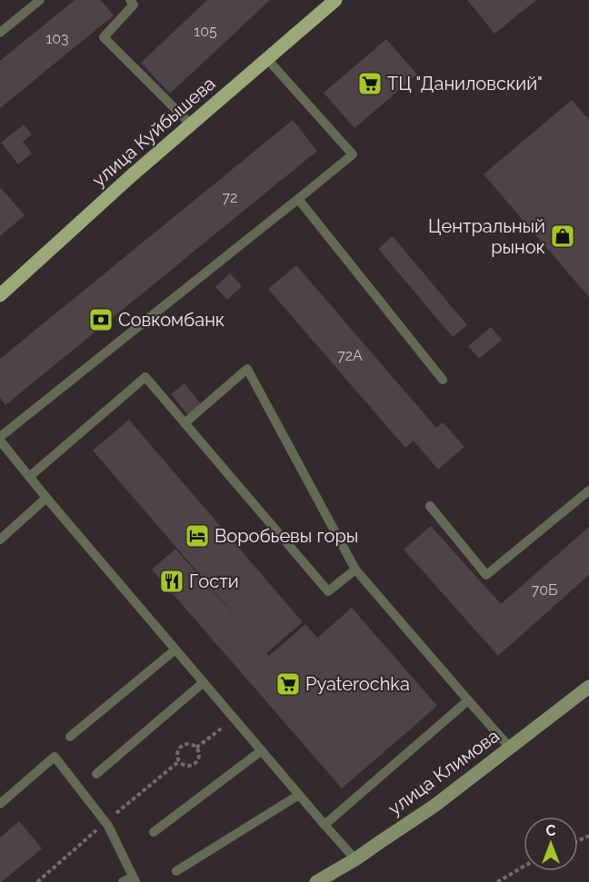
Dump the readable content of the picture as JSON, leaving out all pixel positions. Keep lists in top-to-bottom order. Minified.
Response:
{"streets":{"main road":["улица Куйбышева"],"street":["улица Климова"]},"places":{"supermarket":["ТЦ \"Даниловский\"","Pyaterochka"],"shop":["Центральный рынок"],"bank":["Совкомбанк"],"hotel":["Воробьевы горы"],"restaurant":["Гости"]},"house_numbers":["105","103","72","72А","70Б"],"north":"top"}
